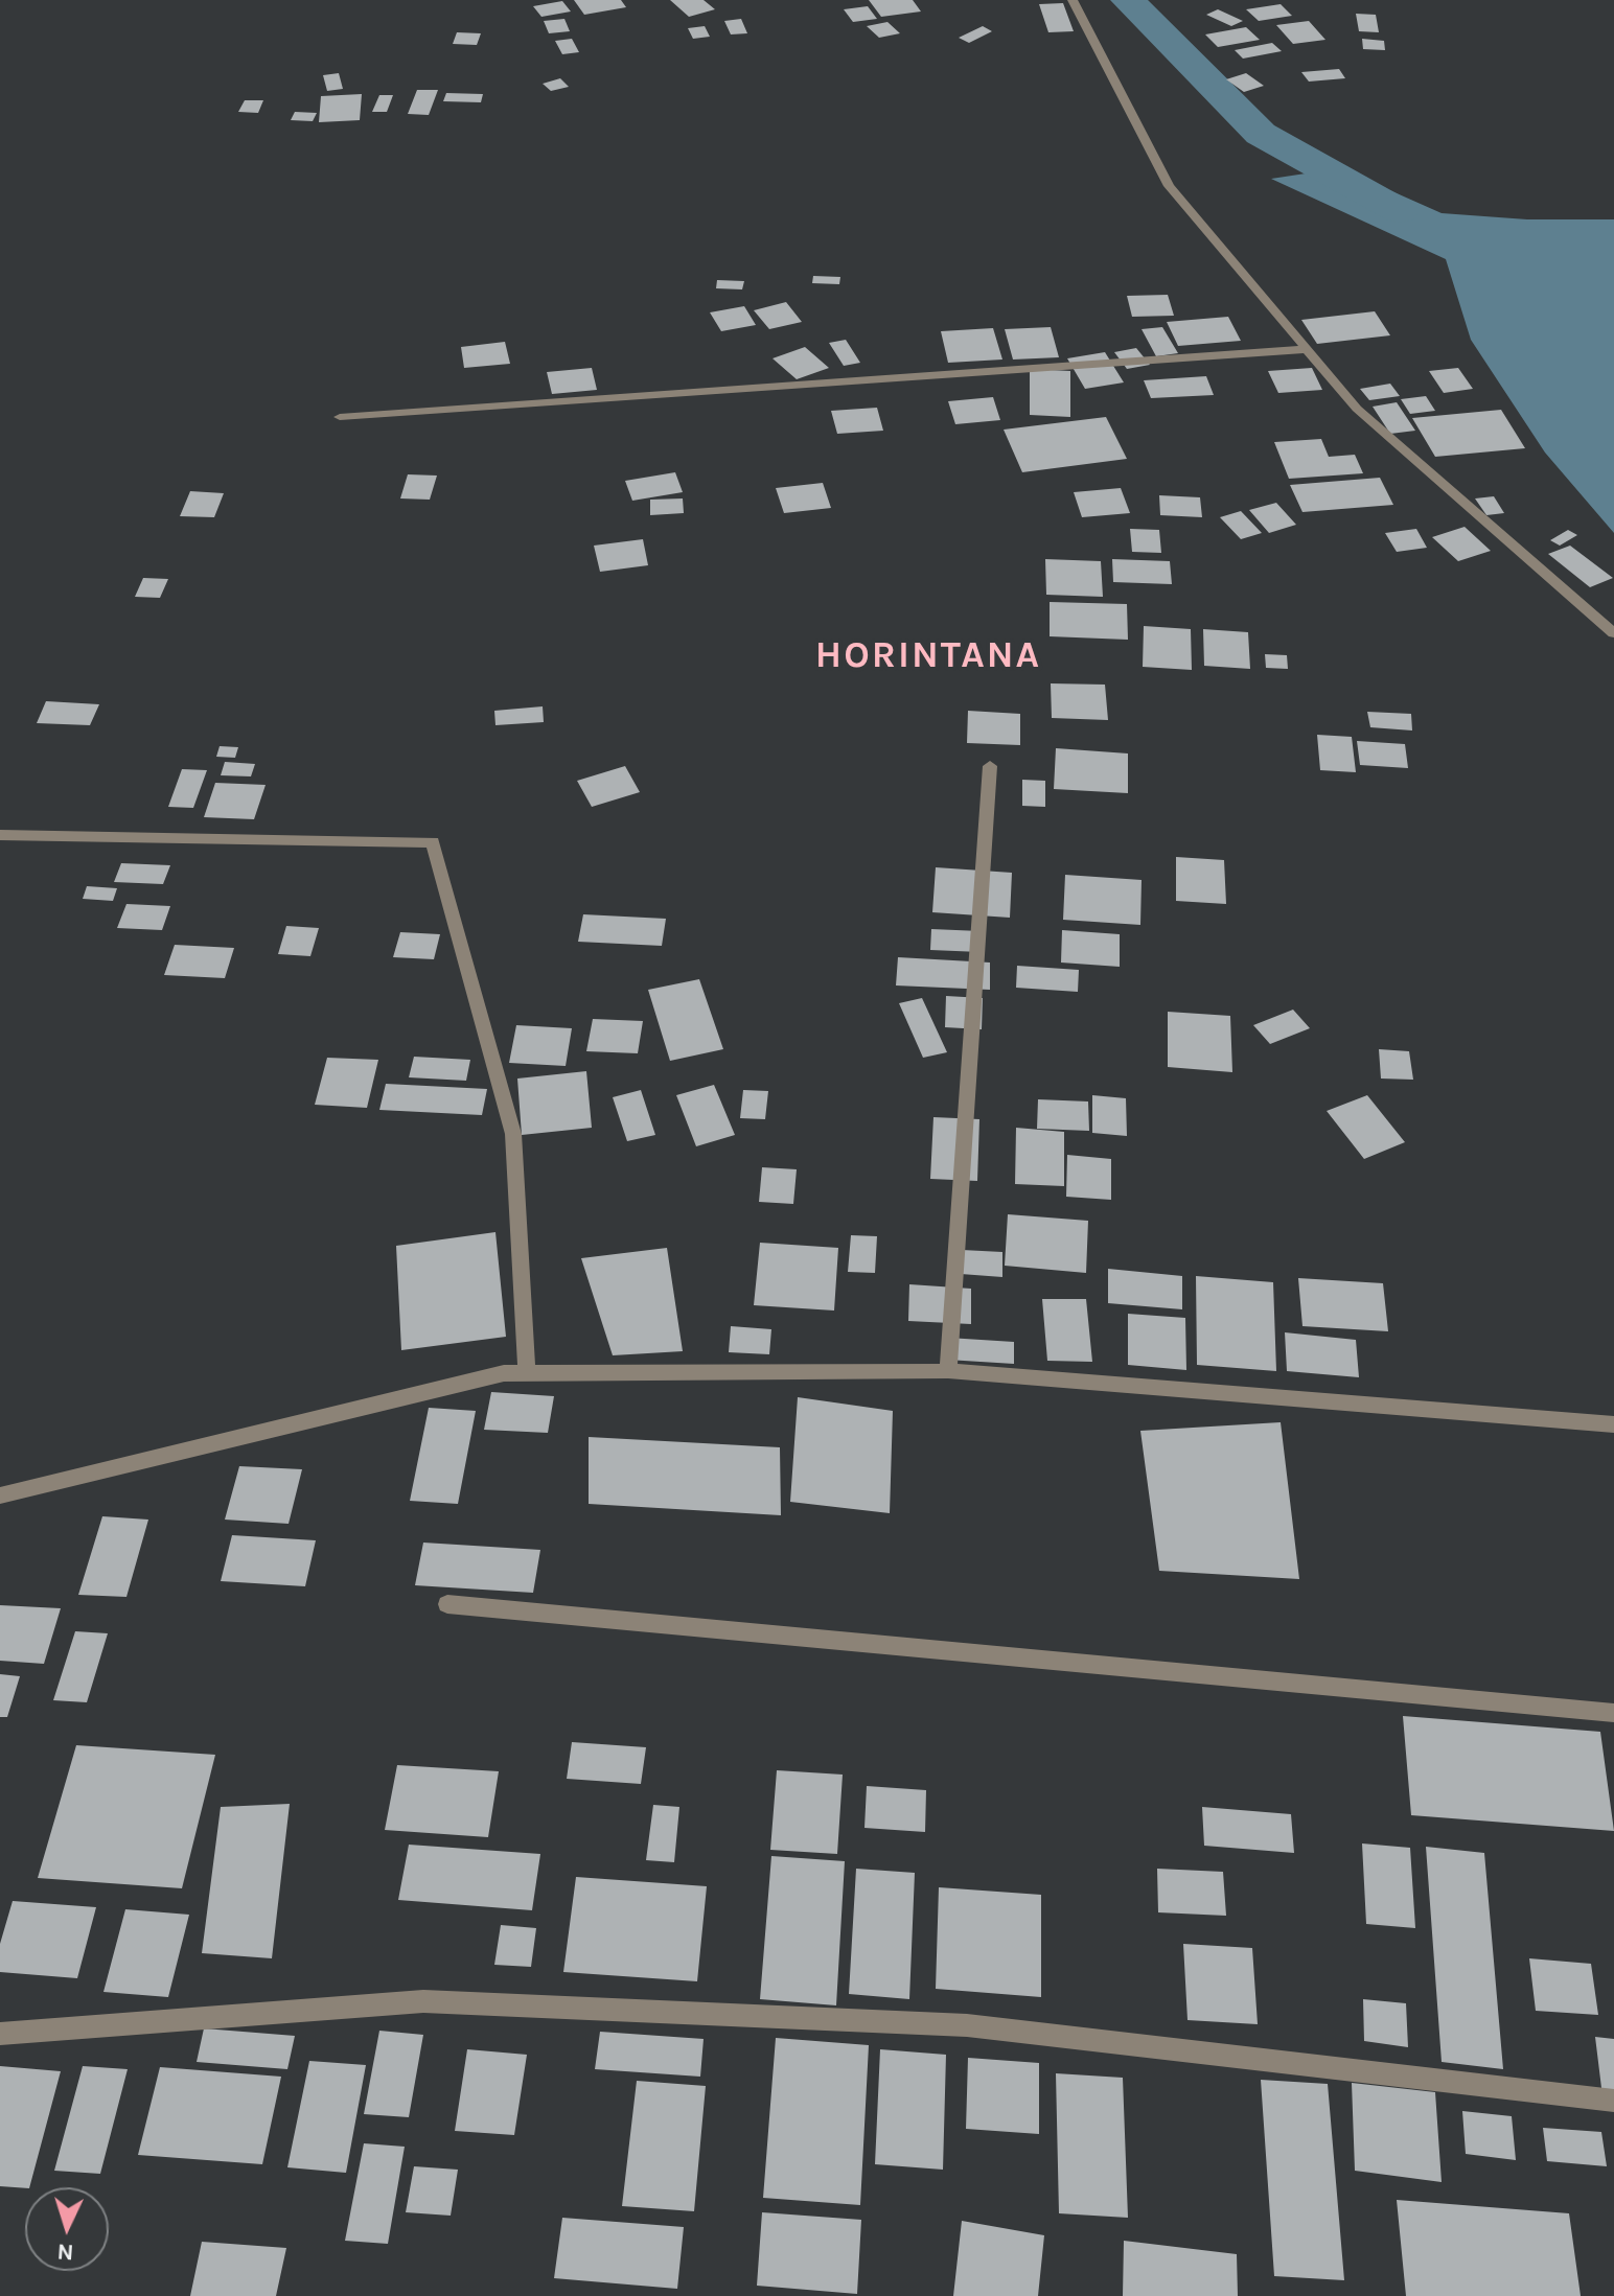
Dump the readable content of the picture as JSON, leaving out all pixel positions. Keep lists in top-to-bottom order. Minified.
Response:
{"districts":["HORINTANA"],"north":"bottom"}
